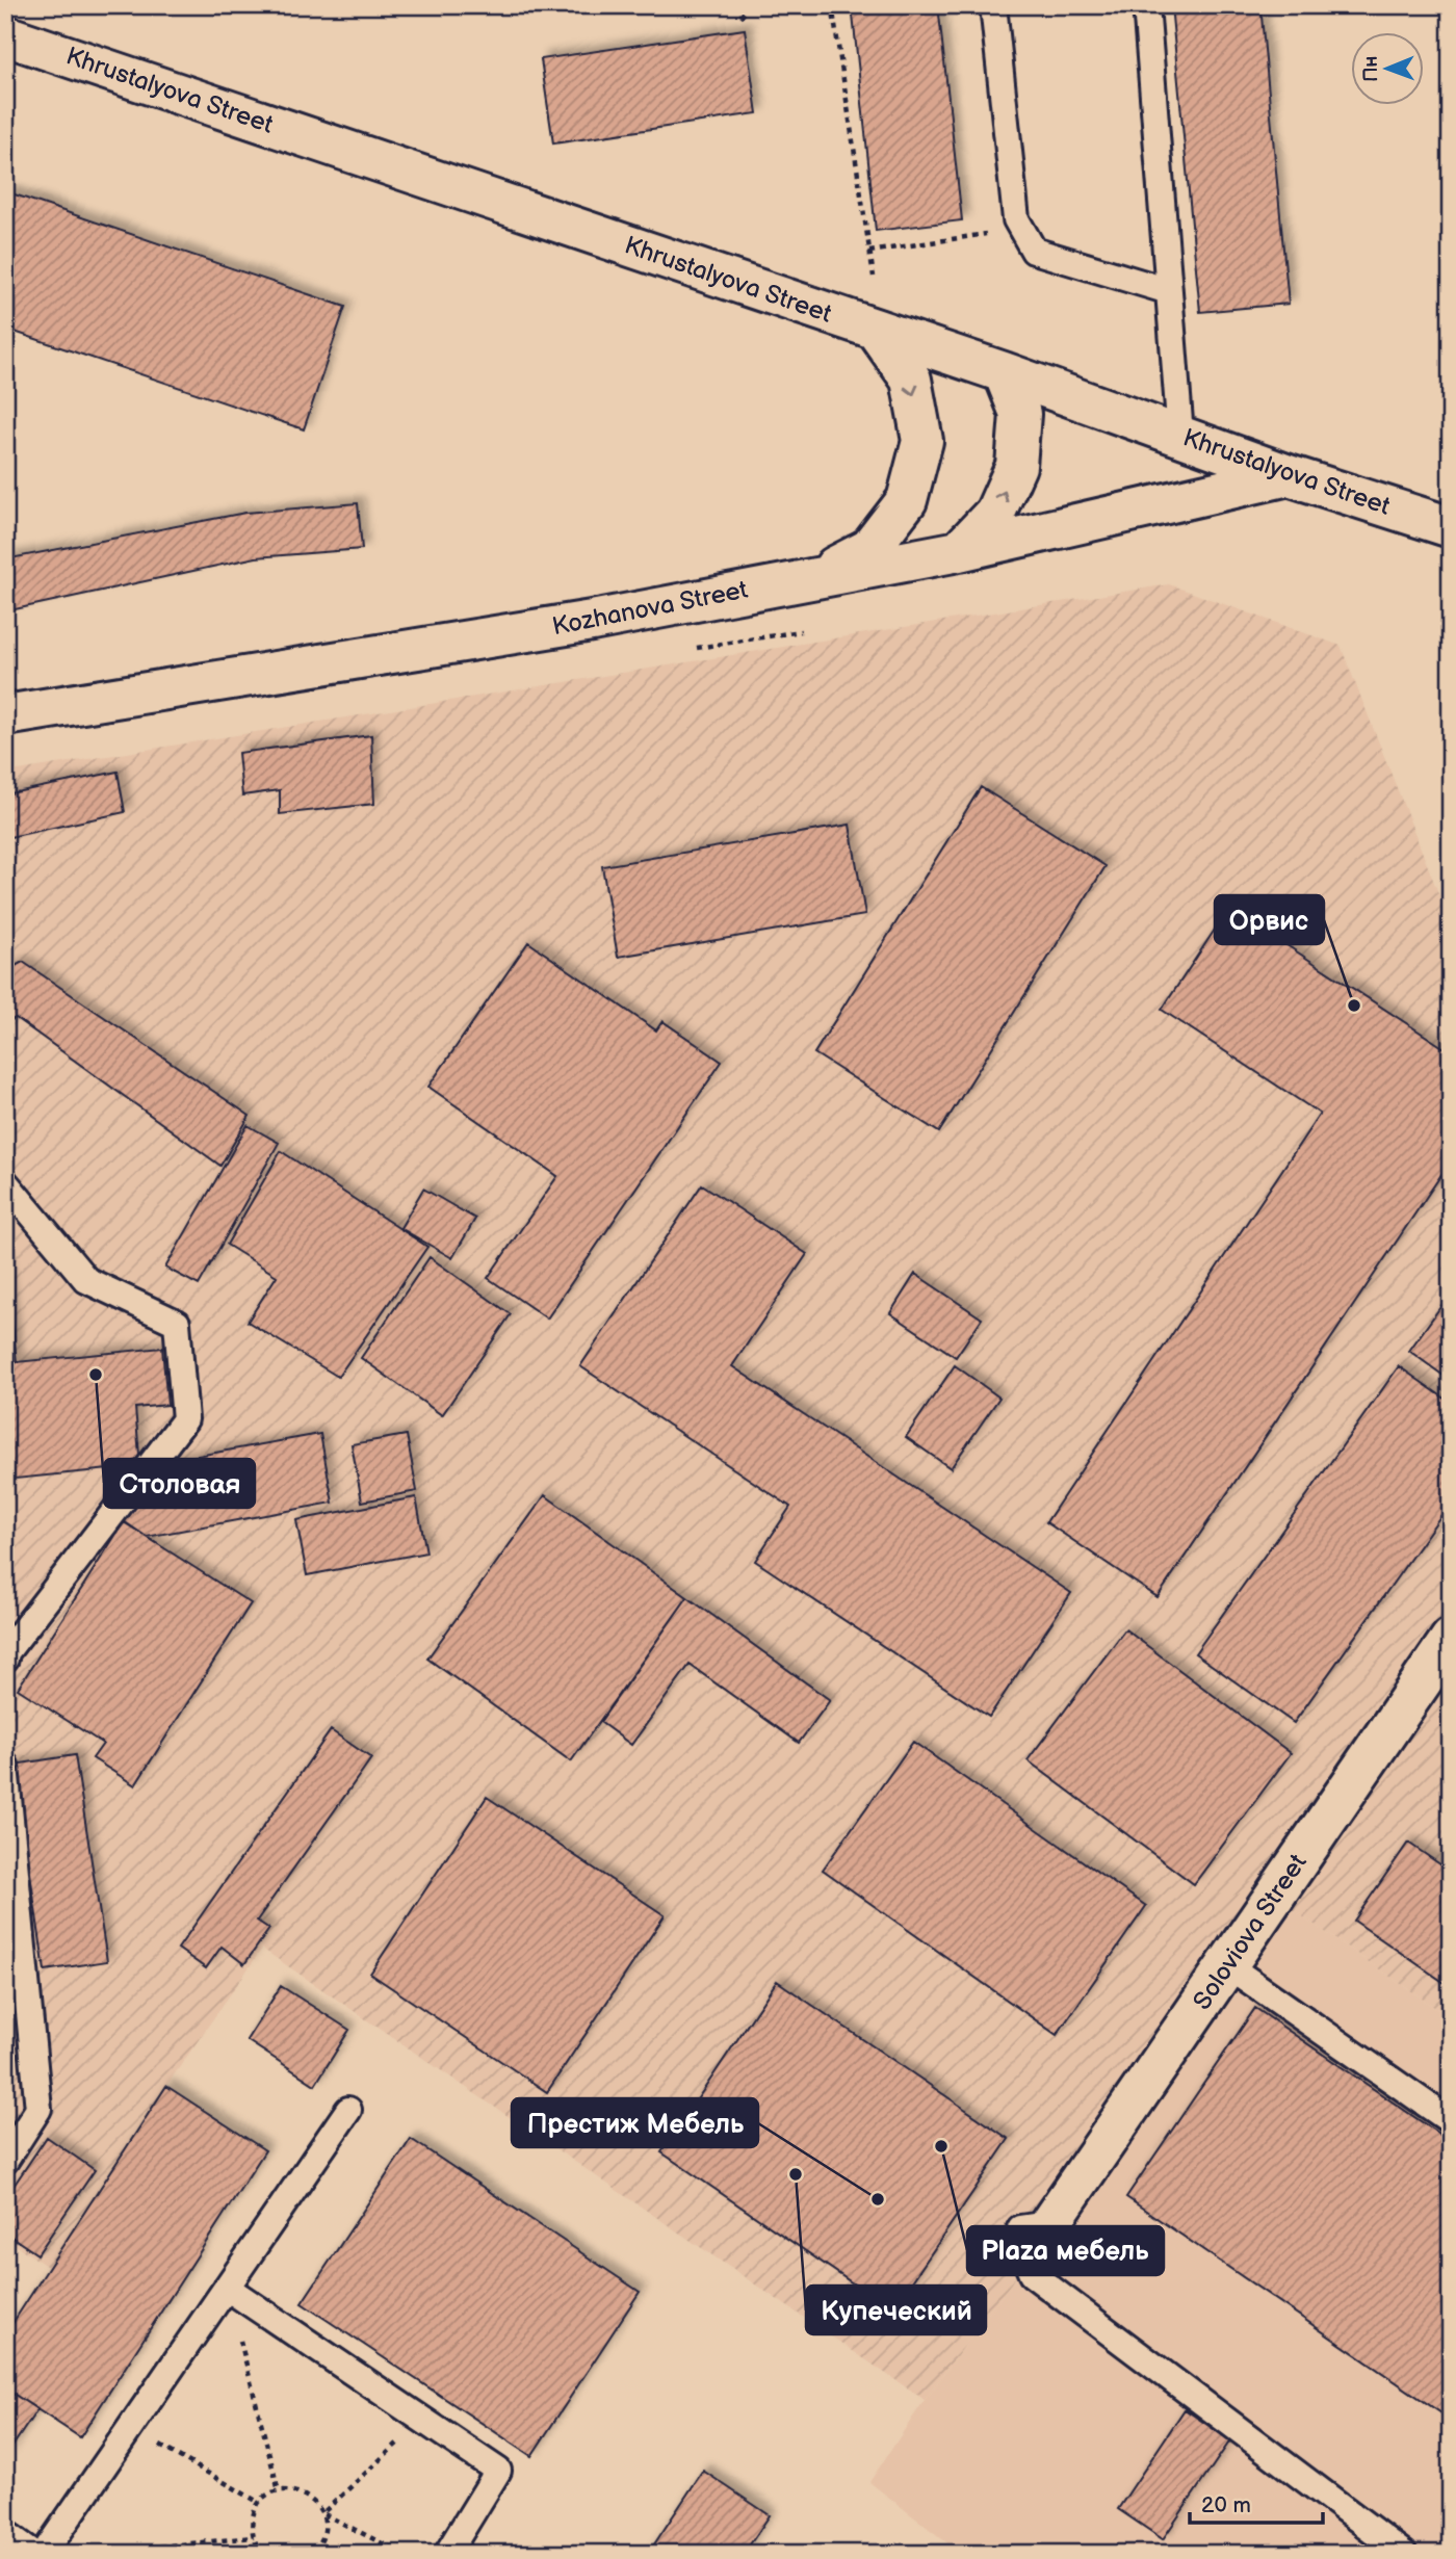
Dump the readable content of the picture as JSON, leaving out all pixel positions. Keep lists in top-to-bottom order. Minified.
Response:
{"streets":{"main road":["Khrustalyova Street","Kozhanova Street","Soloviova Street"]},"crossings":[["Khrustalyova Street","Kozhanova Street"]],"places":["Орвис","Столовая","Plaza мебель","Купеческий","Престиж Мебель"],"scale_bar":"20 m","north":"left"}
